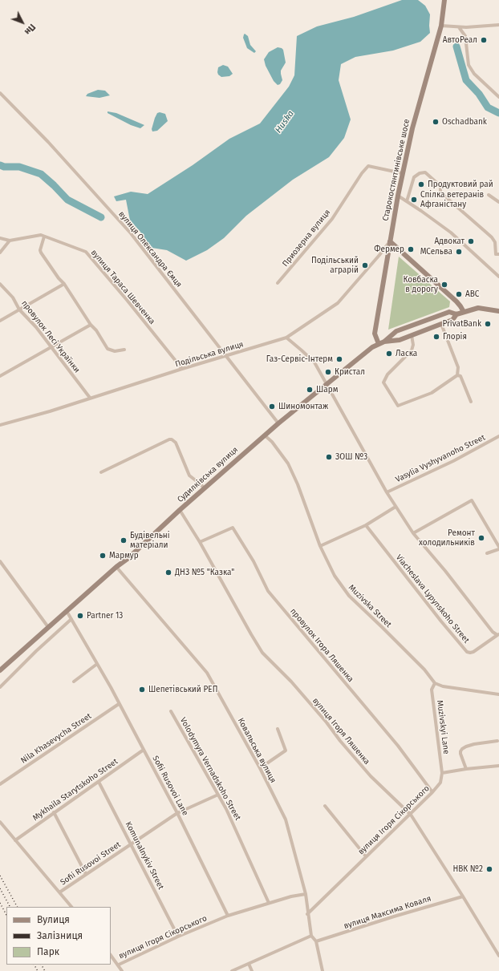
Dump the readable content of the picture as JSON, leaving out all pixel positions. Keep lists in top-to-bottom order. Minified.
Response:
{"streets":{"main road":["Старокостянтинівське шосе","Судилківська вулиця"],"street":["Приозерна вулиця","вулиця Олександра Ємця","вулиця Тараса Шевченка","провулок Лесі Українки","Подільська вулиця","Vasylia Vyshyvanoho Street","Viacheslava Lypynskoho Street","Muzivska Street","провулок Ігора Ляшенка","Muzivskyi Lane","вулиця Ігоря Ляшенка","Nila Khasevycha Street","Ковальська вулиця","Volodymyra Vernadskoho Street","Sofii Rusovoi Lane","Mykhaila Starytskoho Street","вулиця Ігоря Сікорського","Komunalnykiv Street","Sofii Rusovoi Street","вулиця Максима Коваля"]},"crossings":[["Старокостянтинівське шосе","Приозерна вулиця"],["Старокостянтинівське шосе","Подільська вулиця"],["Старокостянтинівське шосе","Судилківська вулиця"],["вулиця Олександра Ємця","Подільська вулиця"],["вулиця Олександра Ємця","Судилківська вулиця"],["вулиця Тараса Шевченка","Подільська вулиця"],["провулок Лесі Українки","Подільська вулиця"],["Судилківська вулиця","Muzivska Street"],["Судилківська вулиця","вулиця Ігоря Ляшенка"],["Судилківська вулиця","Ковальська вулиця"],["Судилківська вулиця","Sofii Rusovoi Lane"],["Muzivska Street","Muzivskyi Lane"],["провулок Ігора Ляшенка","вулиця Ігоря Ляшенка"],["провулок Ігора Ляшенка","вулиця Ігоря Сікорського"],["Muzivskyi Lane","вулиця Ігоря Сікорського"],["вулиця Ігоря Ляшенка","вулиця Ігоря Сікорського"],["вулиця Ігоря Ляшенка","вулиця Максима Коваля"],["Nila Khasevycha Street","Sofii Rusovoi Lane"],["Ковальська вулиця","вулиця Ігоря Сікорського"],["Volodymyra Vernadskoho Street","вулиця Ігоря Сікорського"],["Volodymyra Vernadskoho Street","Sofii Rusovoi Street"],["Sofii Rusovoi Lane","Mykhaila Starytskoho Street"],["Sofii Rusovoi Lane","вулиця Ігоря Сікорського"],["Sofii Rusovoi Lane","Sofii Rusovoi Street"],["Mykhaila Starytskoho Street","Komunalnykiv Street"],["вулиця Ігоря Сікорського","Komunalnykiv Street"],["Komunalnykiv Street","Sofii Rusovoi Street"]],"water":["Huska"],"places":["АвтоРеал","Oschadbank","Продуктовий рай","Спілка ветеранів Афганістану","Адвокат","Фермер","МСельва","Подільський аграрій","Ковбаска в дорогу","АВС","PrivatBank","Глорія","Ласка","Газ-Сервіс-Інтерм","Кристал","Шарм","Шиномонтаж","ЗОШ №3","Ремонт холодильників","Будівельні матеріали","Мармур","ДНЗ №5 \"Казка\"","Partner 13","Шепетівський РЕП","НВК №2"],"legend":["Вулиця","Залізниця","Парк"],"north":"bottom right"}
